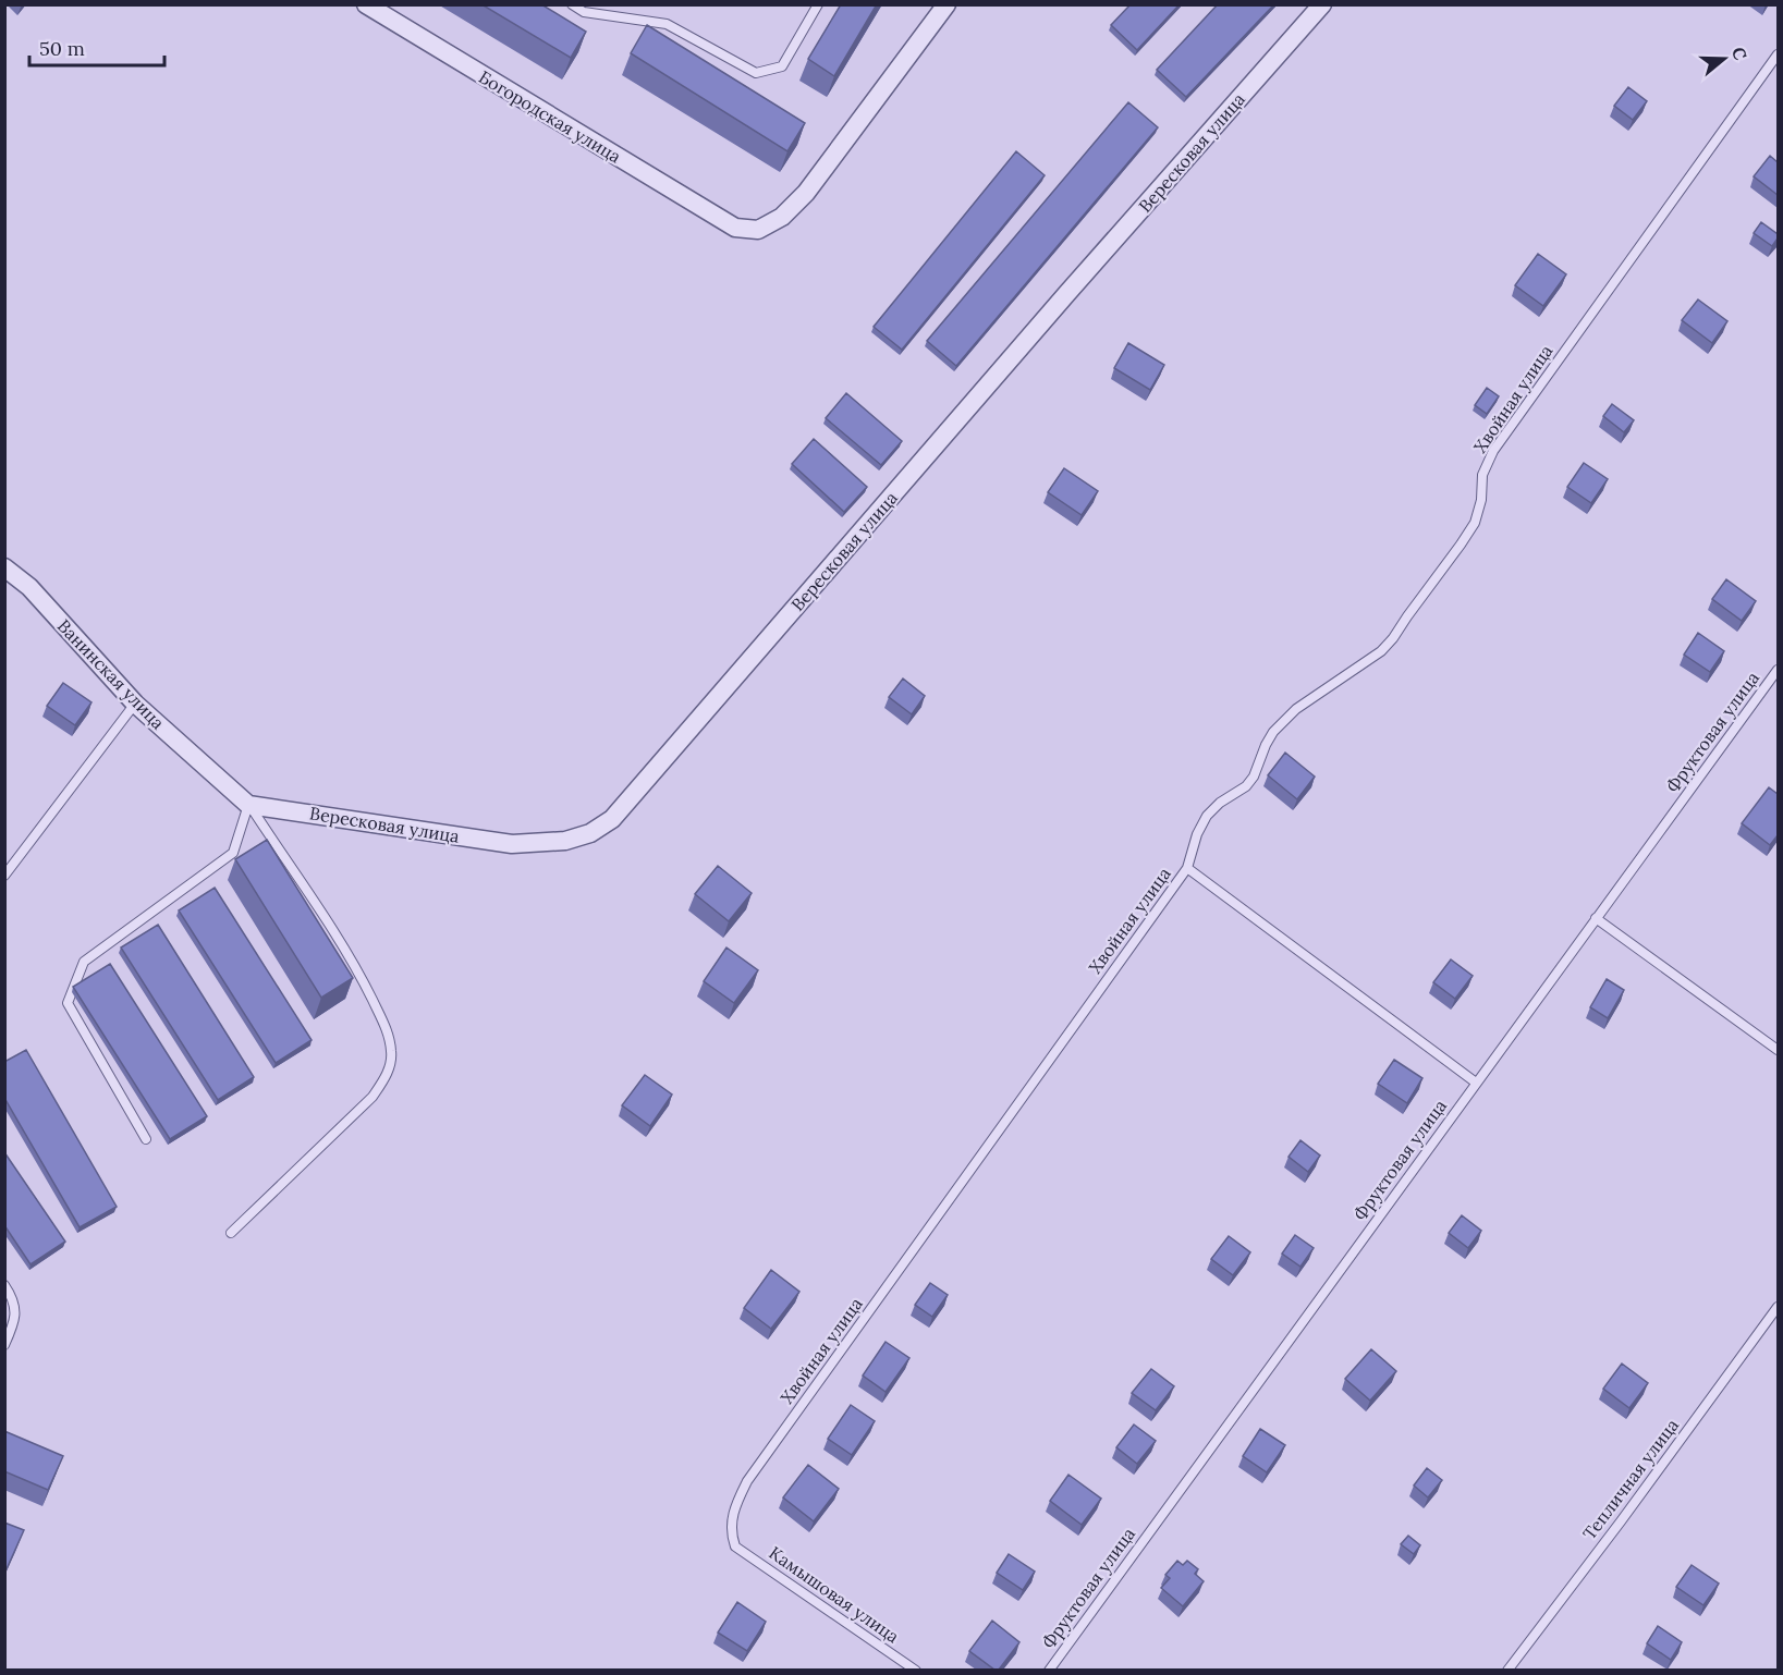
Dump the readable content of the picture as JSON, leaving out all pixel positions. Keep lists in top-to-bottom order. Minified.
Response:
{"streets":{"street":["Богородская улица","Вересковая улица","Ванинская улица"],"lane":["Хвойная улица","Фруктовая улица","Тепличная улица","Камышовая улица"]},"crossings":[["Вересковая улица","Ванинская улица"],["Хвойная улица","Камышовая улица"]],"scale_bar":"50 m","north":"right"}
